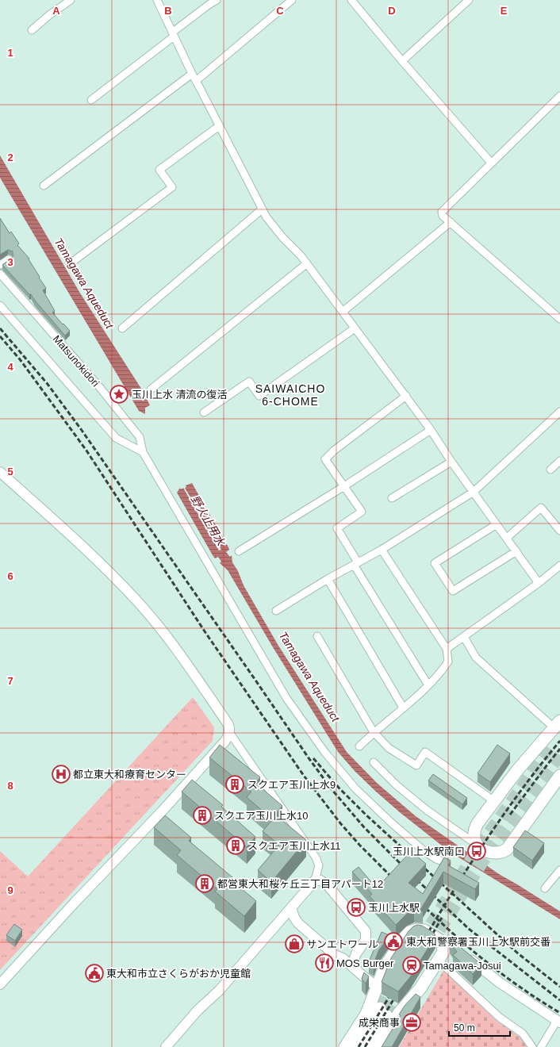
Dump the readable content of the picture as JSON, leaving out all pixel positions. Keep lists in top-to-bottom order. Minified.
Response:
{"streets":{"street":["Matsunokidori"]},"districts":["SAIWAICHO 6-CHOME"],"water":["Tamagawa Aqueduct","野火止用水"],"places":{"place":["玉川上水 清流の復活"],"hospital":["都立東大和療育センター"],"building":["スクエア玉川上水9","スクエア玉川上水10","スクエア玉川上水11","都営東大和桜ヶ丘三丁目アパート12"],"bus stop":["玉川上水駅南口","玉川上水駅"],"public building":["東大和警察署玉川上水駅前交番","東大和市立さくらがおか児童館"],"shop":["サンエトワール"],"restaurant":["MOS Burger"],"station":["Tamagawa-Josui"],"office":["成栄商事"]},"scale_bar":"50 m","grid":{"columns":["A","B","C","D","E"],"rows":["1","2","3","4","5","6","7","8","9"]}}
